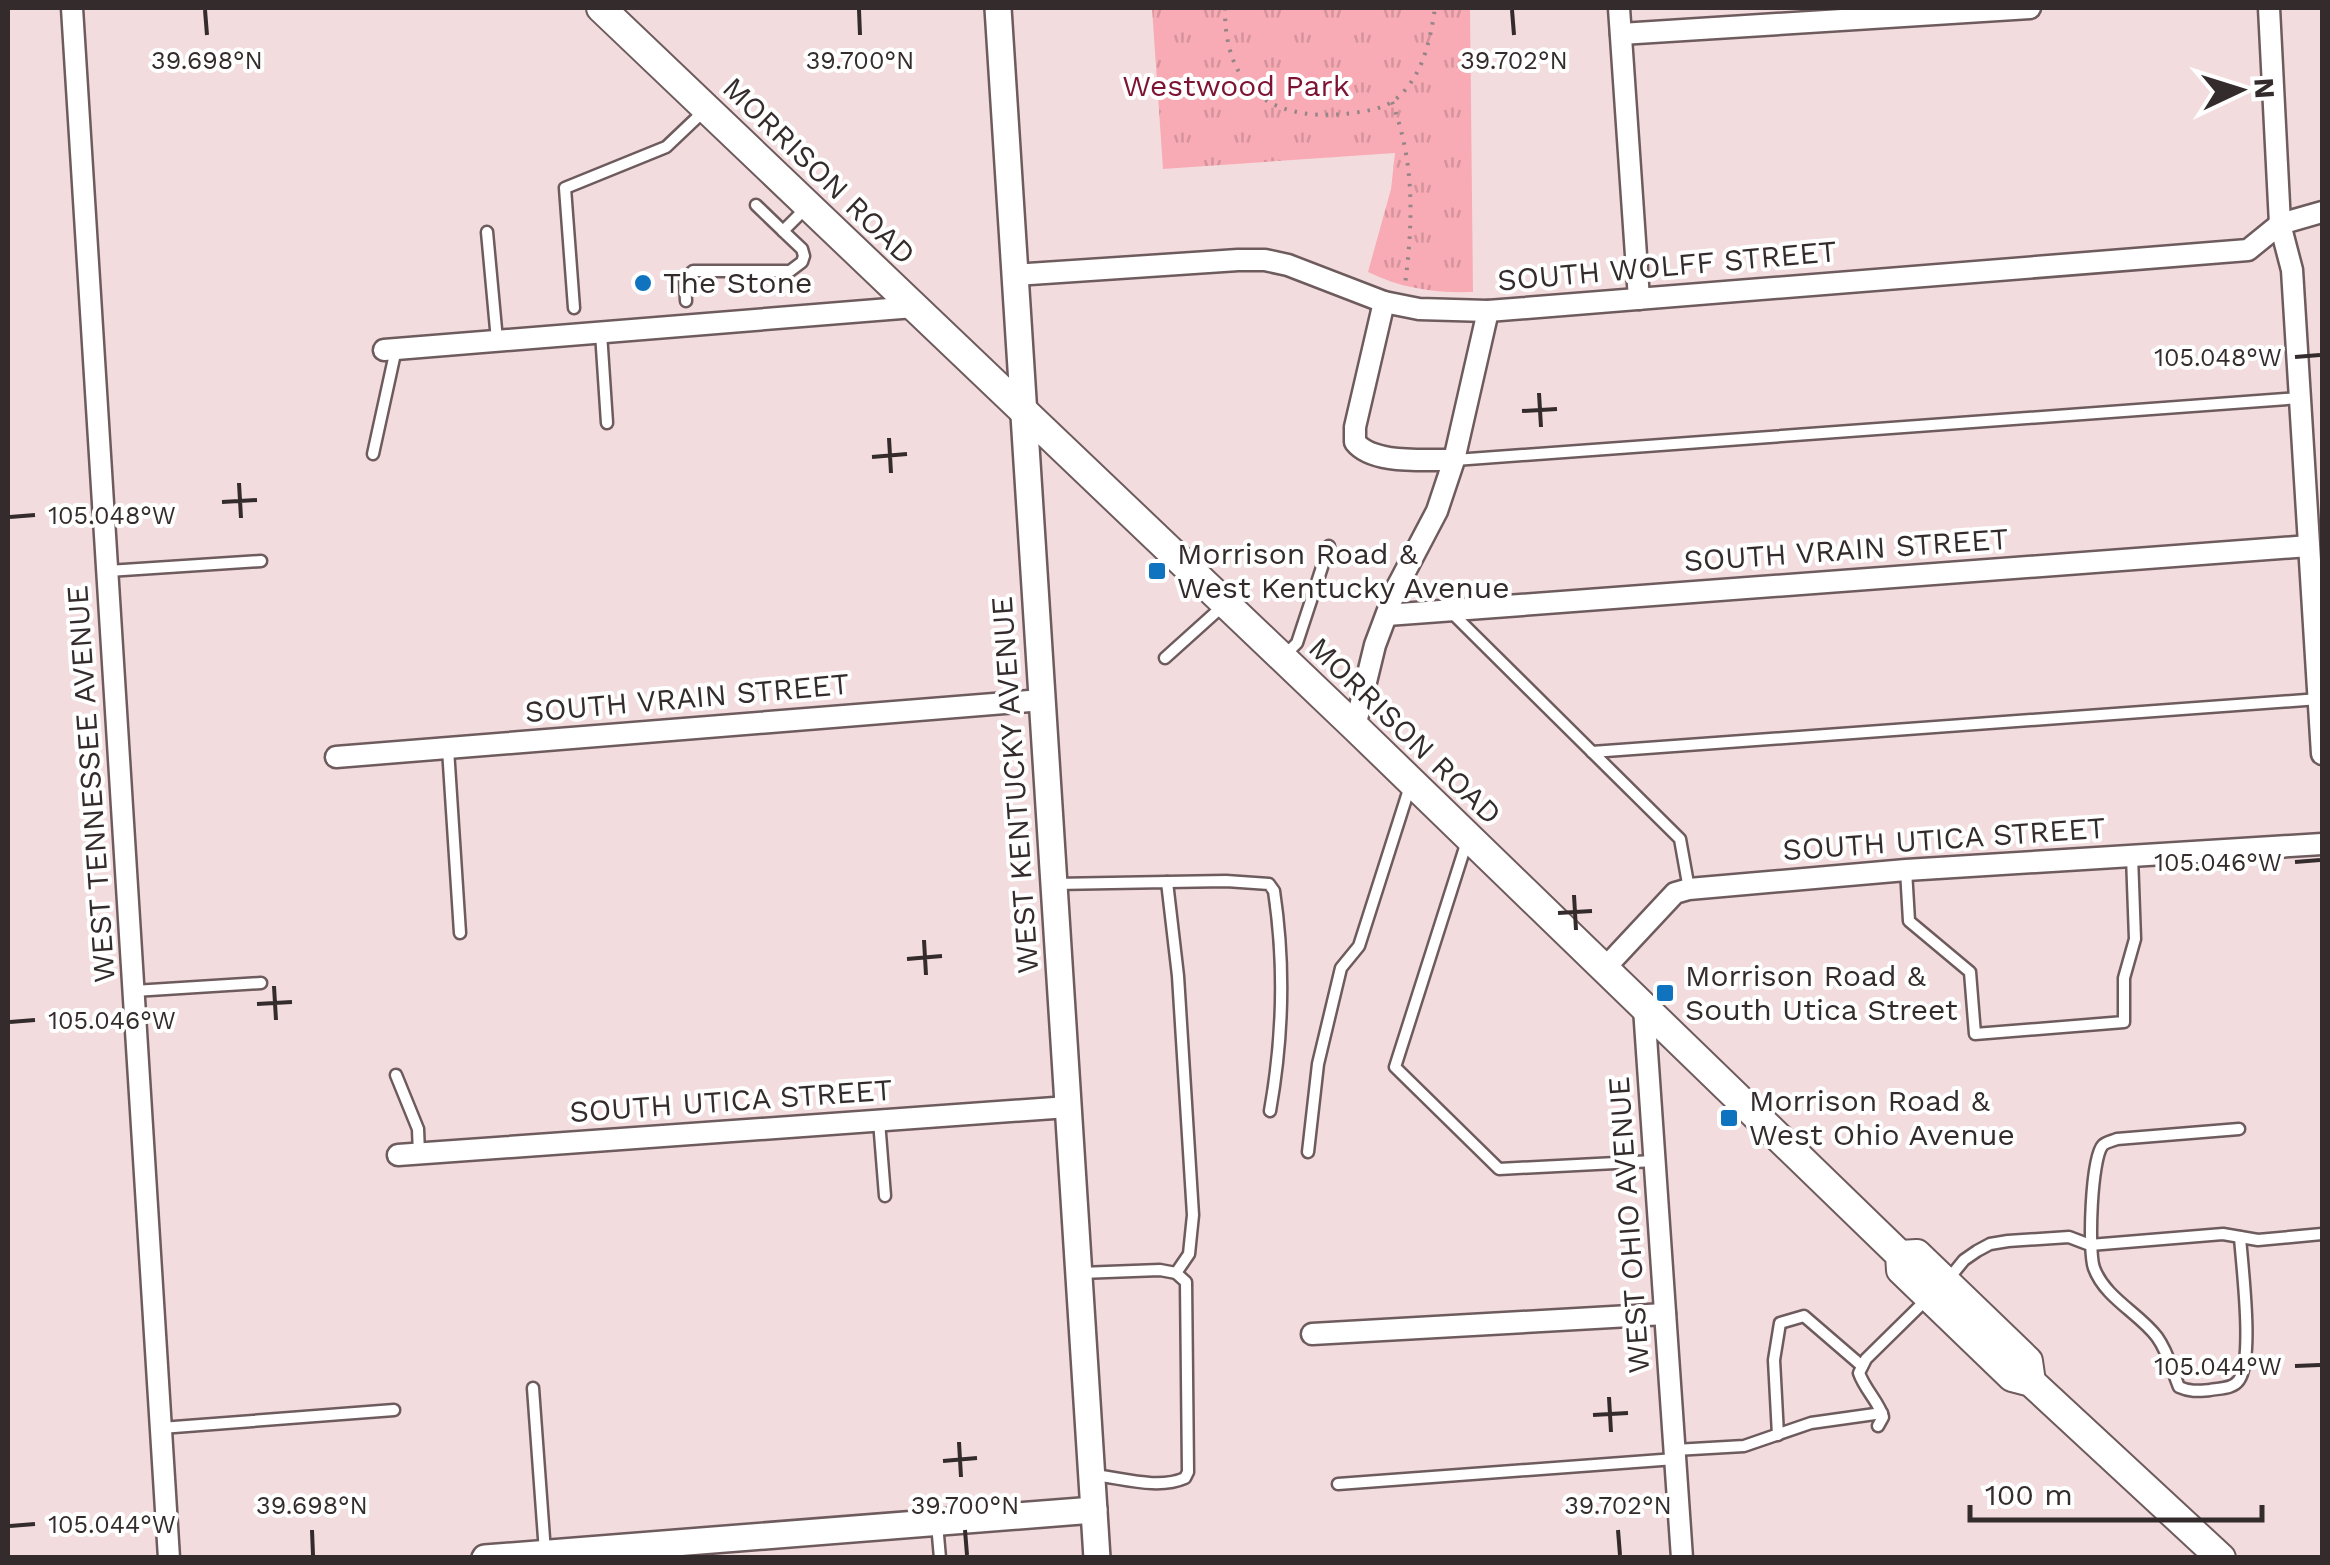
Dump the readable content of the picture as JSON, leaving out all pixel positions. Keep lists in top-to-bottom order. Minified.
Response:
{"streets":{"main road":["MORRISON ROAD"],"street":["SOUTH WOLFF STREET","SOUTH VRAIN STREET","WEST TENNESSEE AVENUE","WEST KENTUCKY AVENUE","SOUTH UTICA STREET","WEST OHIO AVENUE"]},"crossings":[["MORRISON ROAD","WEST KENTUCKY AVENUE"],["MORRISON ROAD","WEST OHIO AVENUE"],["SOUTH WOLFF STREET","WEST KENTUCKY AVENUE"],["SOUTH VRAIN STREET","WEST KENTUCKY AVENUE"],["WEST KENTUCKY AVENUE","SOUTH UTICA STREET"]],"parks":["Westwood Park"],"places":{"other":["The Stone"],"transit":["Morrison Road & West Kentucky Avenue","Morrison Road & South Utica Street","Morrison Road & West Ohio Avenue"]},"scale_bar":"100 m","north":"right","coordinates":["39.698°N","39.700°N","39.702°N","105.048°W","105.046°W","105.044°W"]}
